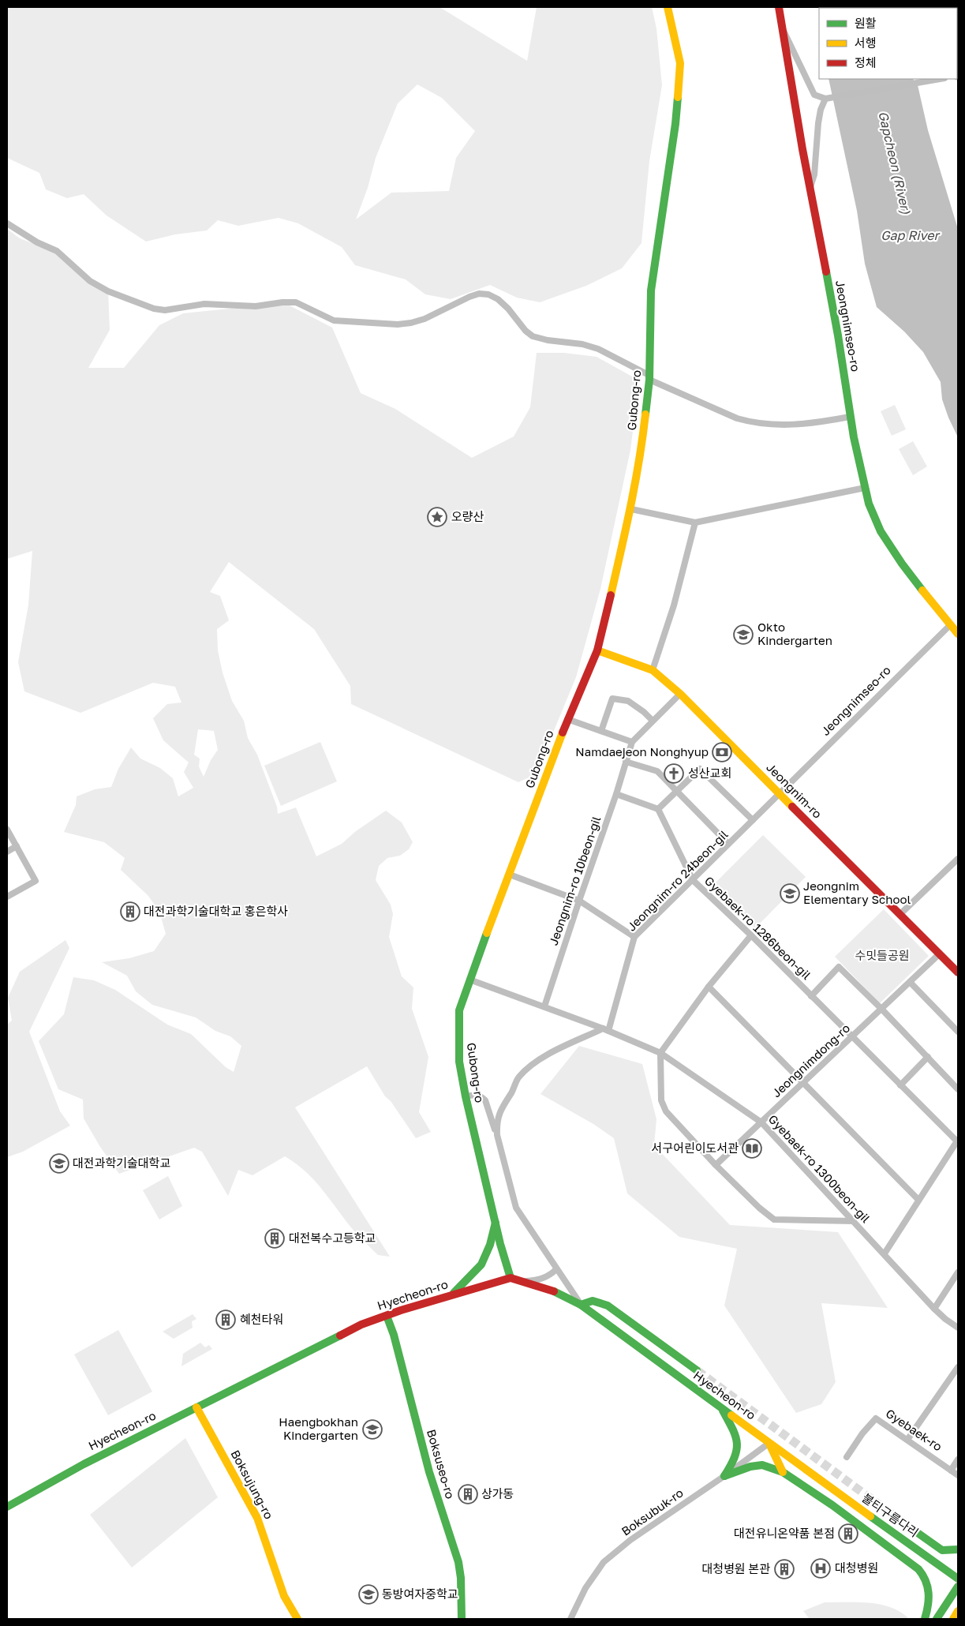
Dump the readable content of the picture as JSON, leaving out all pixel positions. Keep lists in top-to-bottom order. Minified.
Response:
{"streets":{"main road":["Jeongnimseo-ro","Gubong-ro","Jeongnim-ro","Hyecheon-ro","Boksuseo-ro","Boksujung-ro","불티구름다리"],"street":["Jeongnim-ro 10beon-gil","Jeongnim-ro 24beon-gil","Gyebaek-ro 1286beon-gil","Jeongnimdong-ro","Gyebaek-ro 1300beon-gil","Gyebaek-ro","Boksubuk-ro"]},"crossings":[["Jeongnimseo-ro","Jeongnim-ro"],["Jeongnimseo-ro","Jeongnim-ro 24beon-gil"],["Gubong-ro","Jeongnim-ro"],["Gubong-ro","Jeongnim-ro 10beon-gil"],["Gubong-ro","Gyebaek-ro 1300beon-gil"],["Gubong-ro","Hyecheon-ro"],["Jeongnim-ro","Jeongnim-ro 10beon-gil"],["Jeongnim-ro","Jeongnim-ro 24beon-gil"],["Jeongnim-ro","Jeongnimdong-ro"],["Jeongnim-ro 10beon-gil","Gyebaek-ro 1300beon-gil"],["Jeongnim-ro 24beon-gil","Gyebaek-ro 1286beon-gil"],["Jeongnim-ro 24beon-gil","Gyebaek-ro 1300beon-gil"],["Gyebaek-ro 1286beon-gil","Jeongnimdong-ro"],["Jeongnimdong-ro","Gyebaek-ro 1300beon-gil"],["Hyecheon-ro","Boksuseo-ro"],["Hyecheon-ro","Boksujung-ro"],["Hyecheon-ro","Boksubuk-ro"],["Hyecheon-ro","불티구름다리"]],"water":["Gapcheon (River)","Gap River"],"parks":["수밋들공원"],"places":{"place":["오량산"],"school or university":["Okto Kindergarten","Jeongnim Elementary School","대전과학기술대학교","Haengbokhan Kindergarten","동방여자중학교"],"bank":["Namdaejeon Nonghyup"],"church":["성산교회"],"building":["대전과학기술대학교 홍은학사","대전복수고등학교","혜천타워","상가동","대전유니온약품 본점","대청병원 본관"],"library":["서구어린이도서관"],"hospital":["대청병원"]},"legend":["원활","서행","정체"]}
